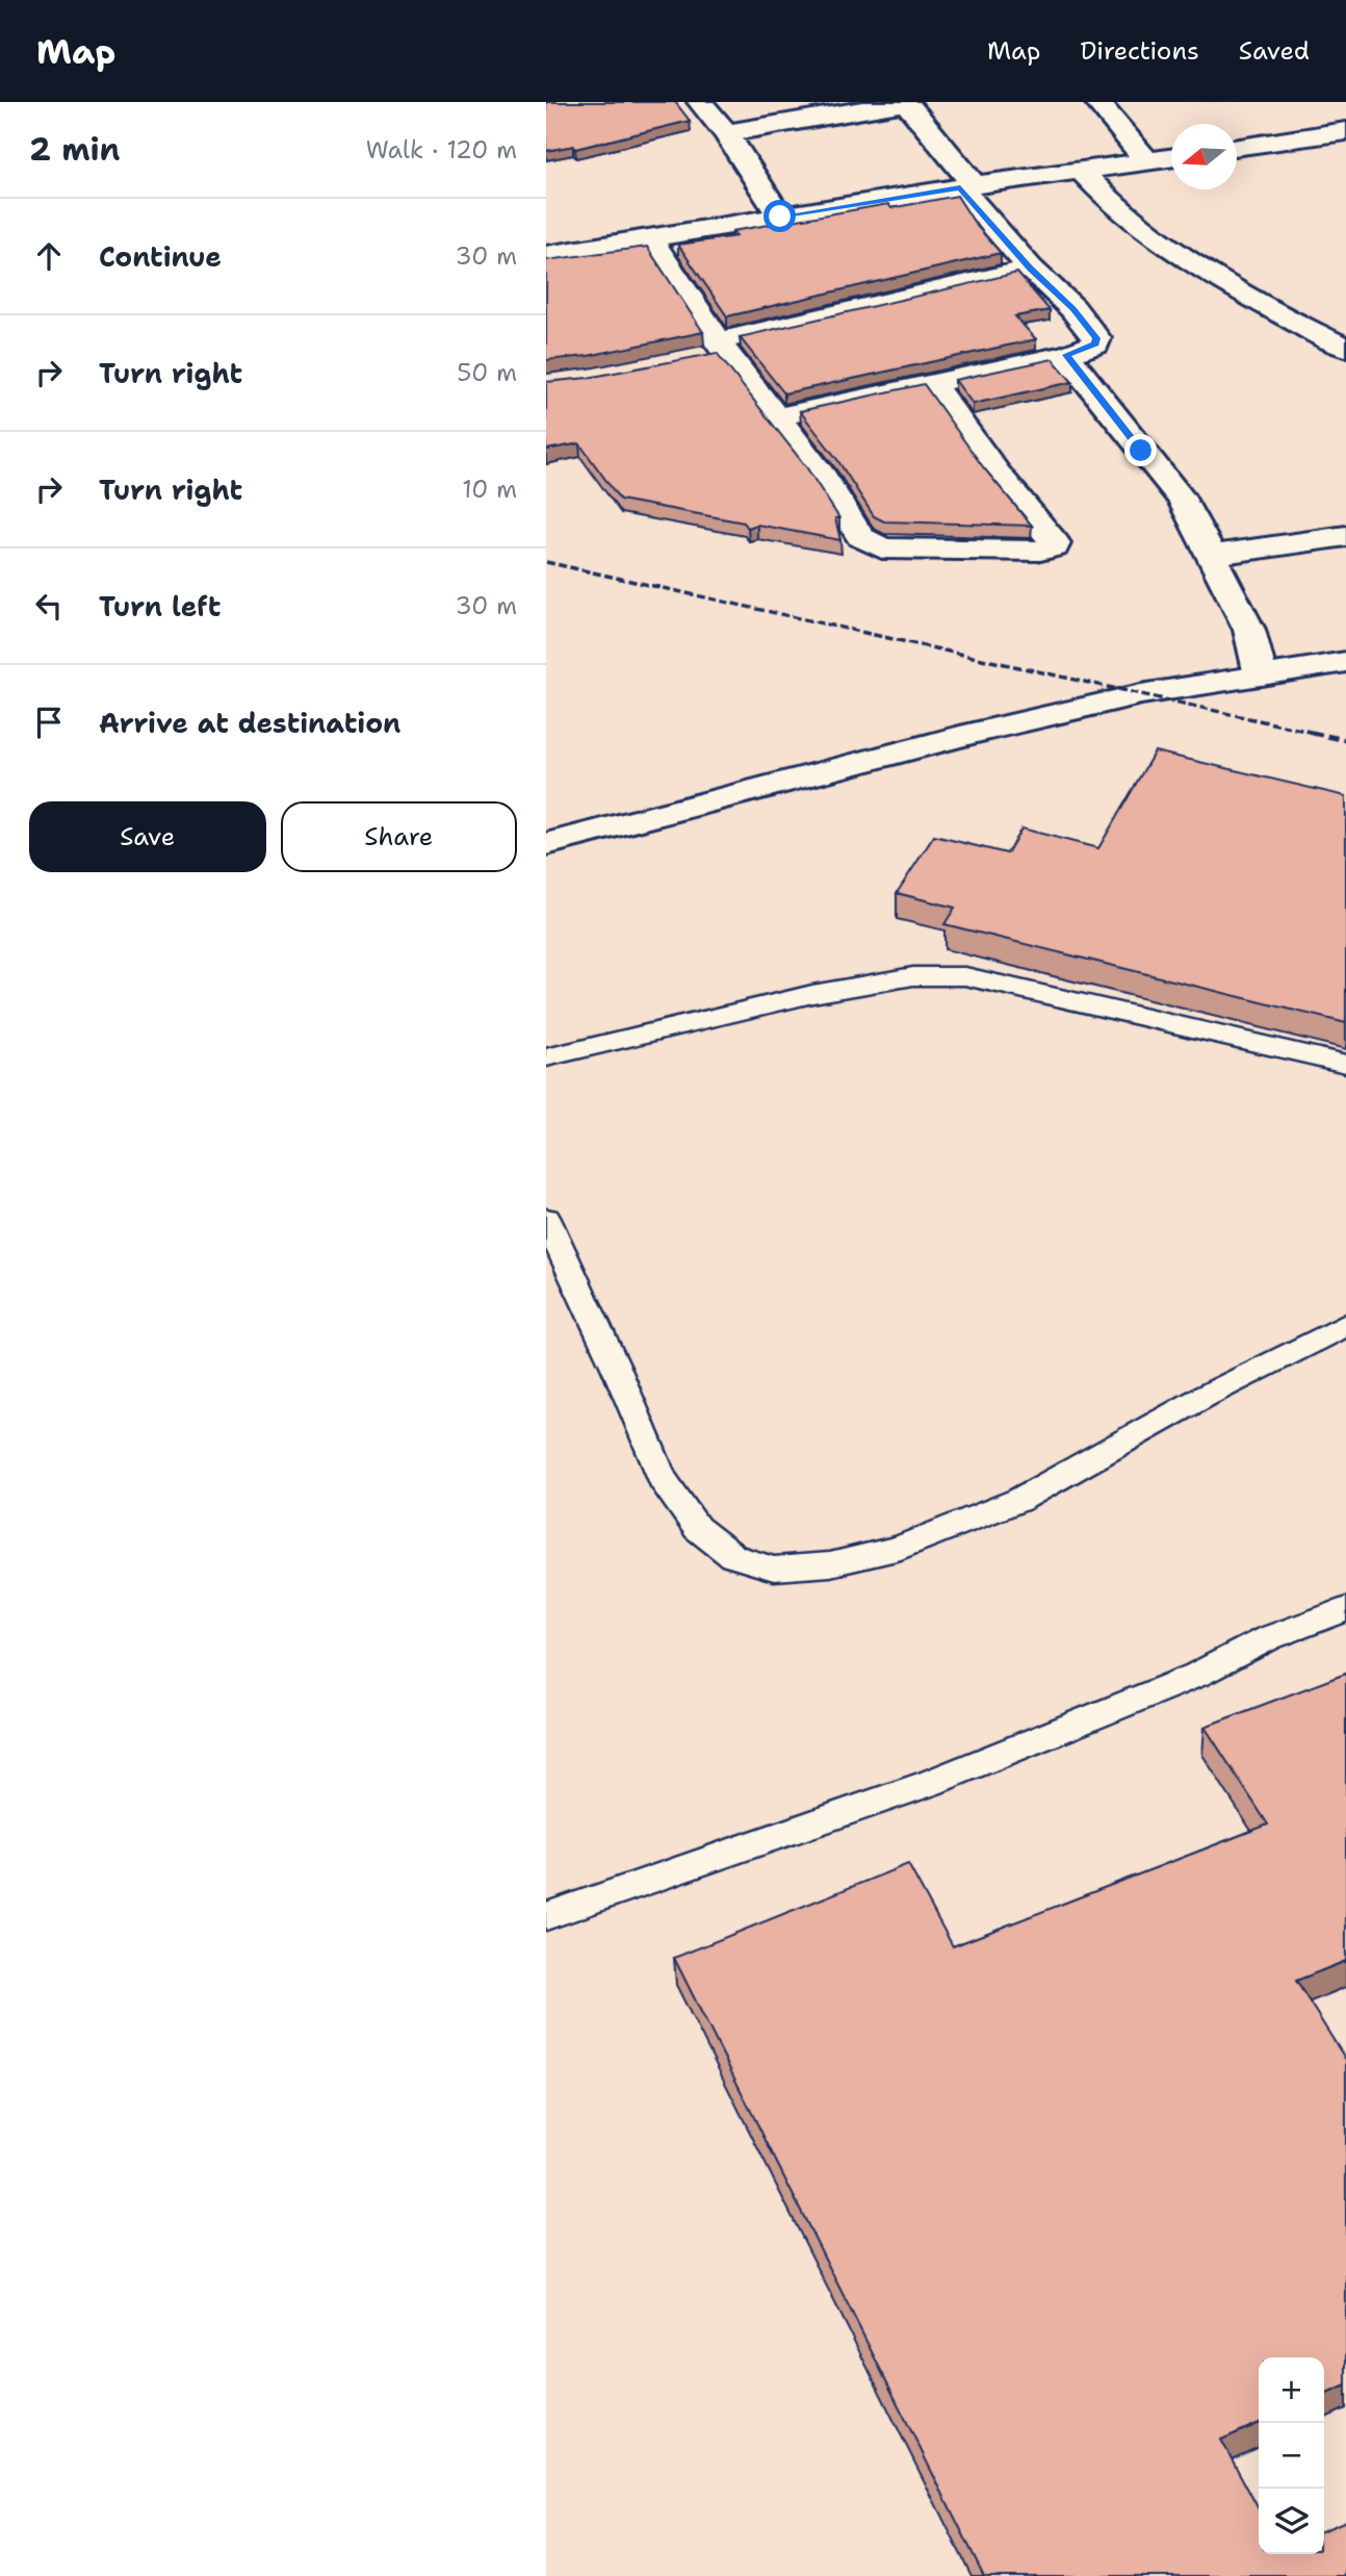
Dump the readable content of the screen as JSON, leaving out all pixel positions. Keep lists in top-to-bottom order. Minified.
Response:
{"north":"left","page":{"header":"Map","nav":["Map","Directions","Saved"],"heading":["2 min","Walk · 120 m"],"list":[["Continue","30 m"],["Turn right","50 m"],["Turn right","10 m"],["Turn left","30 m"],"Arrive at destination"],"buttons":["Save","Share"],"map_buttons":["+","−"]}}
